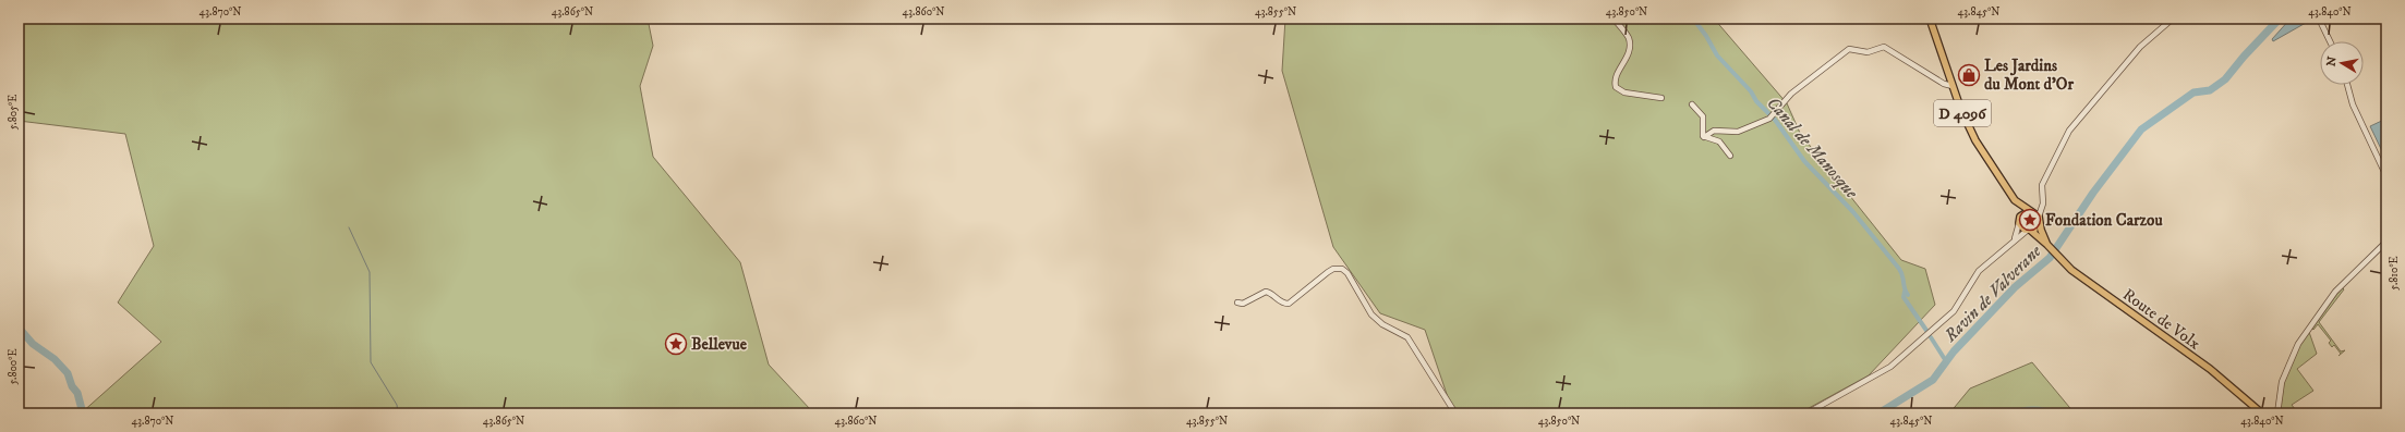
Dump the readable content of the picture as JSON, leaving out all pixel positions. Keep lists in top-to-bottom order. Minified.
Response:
{"streets":{"main road":["D 4096","Route de Volx"]},"crossings":[["D 4096","Route de Volx"]],"water":["Canal de Manosque","Ravin de Valverane"],"places":{"shop":["Les Jardins du Mont d'Or"],"place":["Fondation Carzou","Bellevue"]},"north":"left","coordinates":["43.870°N","43.865°N","43.860°N","43.855°N","43.850°N","43.845°N","43.840°N","5.805°E","5.810°E","5.800°E"]}
